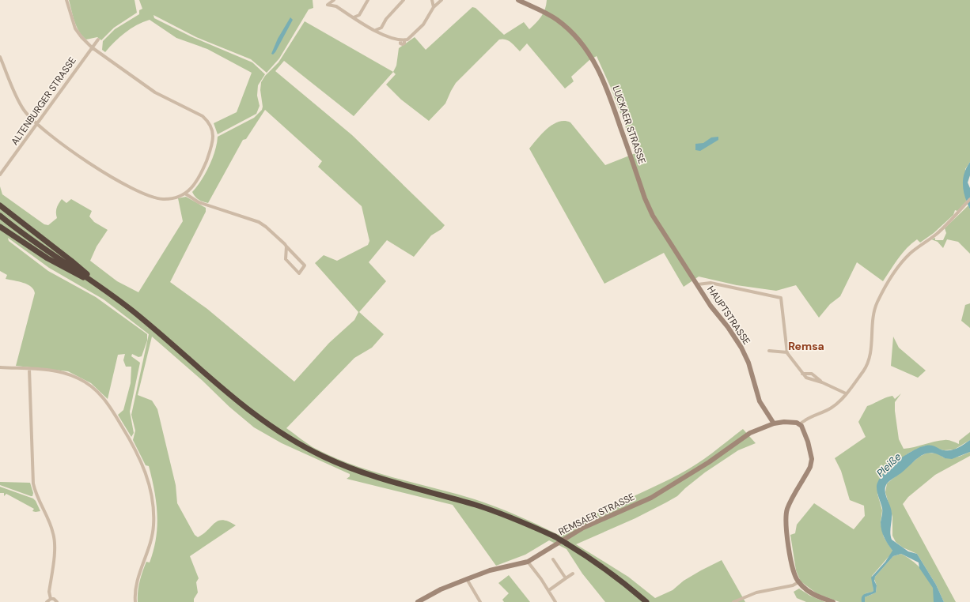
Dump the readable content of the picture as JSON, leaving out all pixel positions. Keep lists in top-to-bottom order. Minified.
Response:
{"streets":{"street":["ALTENBURGER STRASSE","LUCKAER STRASSE","HAUPTSTRASSE","REMSAER STRASSE"]},"crossings":[["LUCKAER STRASSE","HAUPTSTRASSE"],["HAUPTSTRASSE","REMSAER STRASSE"]],"districts":["Remsa"],"water":["Pleiße"]}
